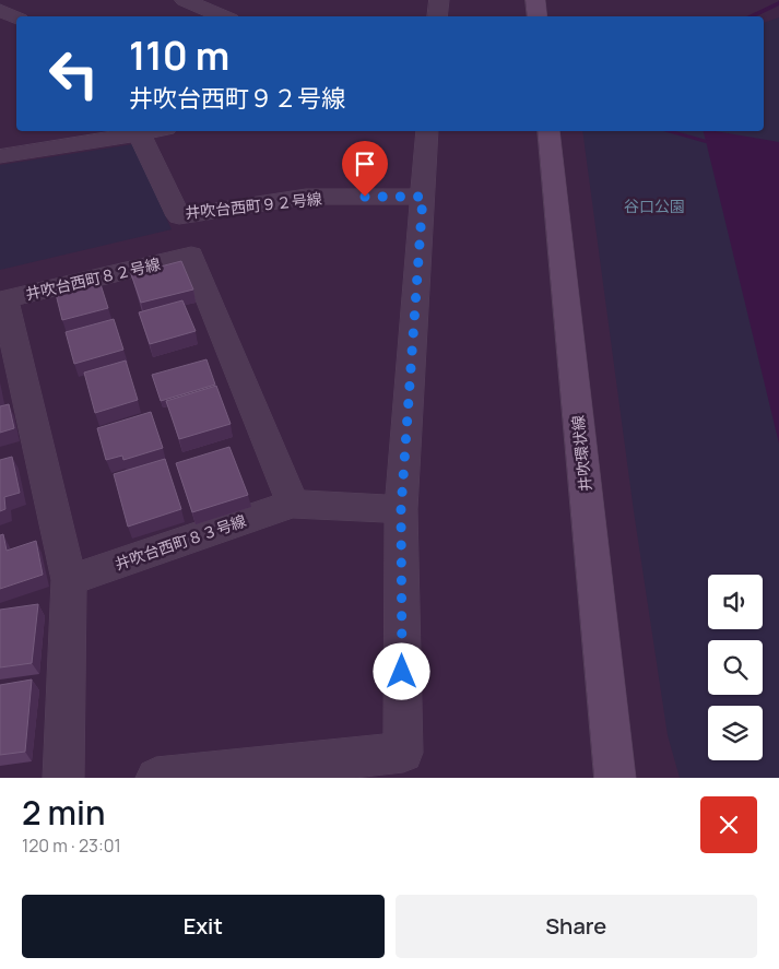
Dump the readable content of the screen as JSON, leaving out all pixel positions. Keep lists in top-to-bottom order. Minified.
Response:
{"streets":{"street":["井吹台西町９２号線","井吹台西町８２号線","井吹環状線","井吹台西町８３号線"]},"crossings":[["井吹台西町８２号線","井吹台西町８３号線"]],"parks":["谷口公園"],"page":{"turn":["110 m","井吹台西町９２号線"],"heading":["2 min","120 m · 23:01"],"buttons":["Exit","Share"]}}
